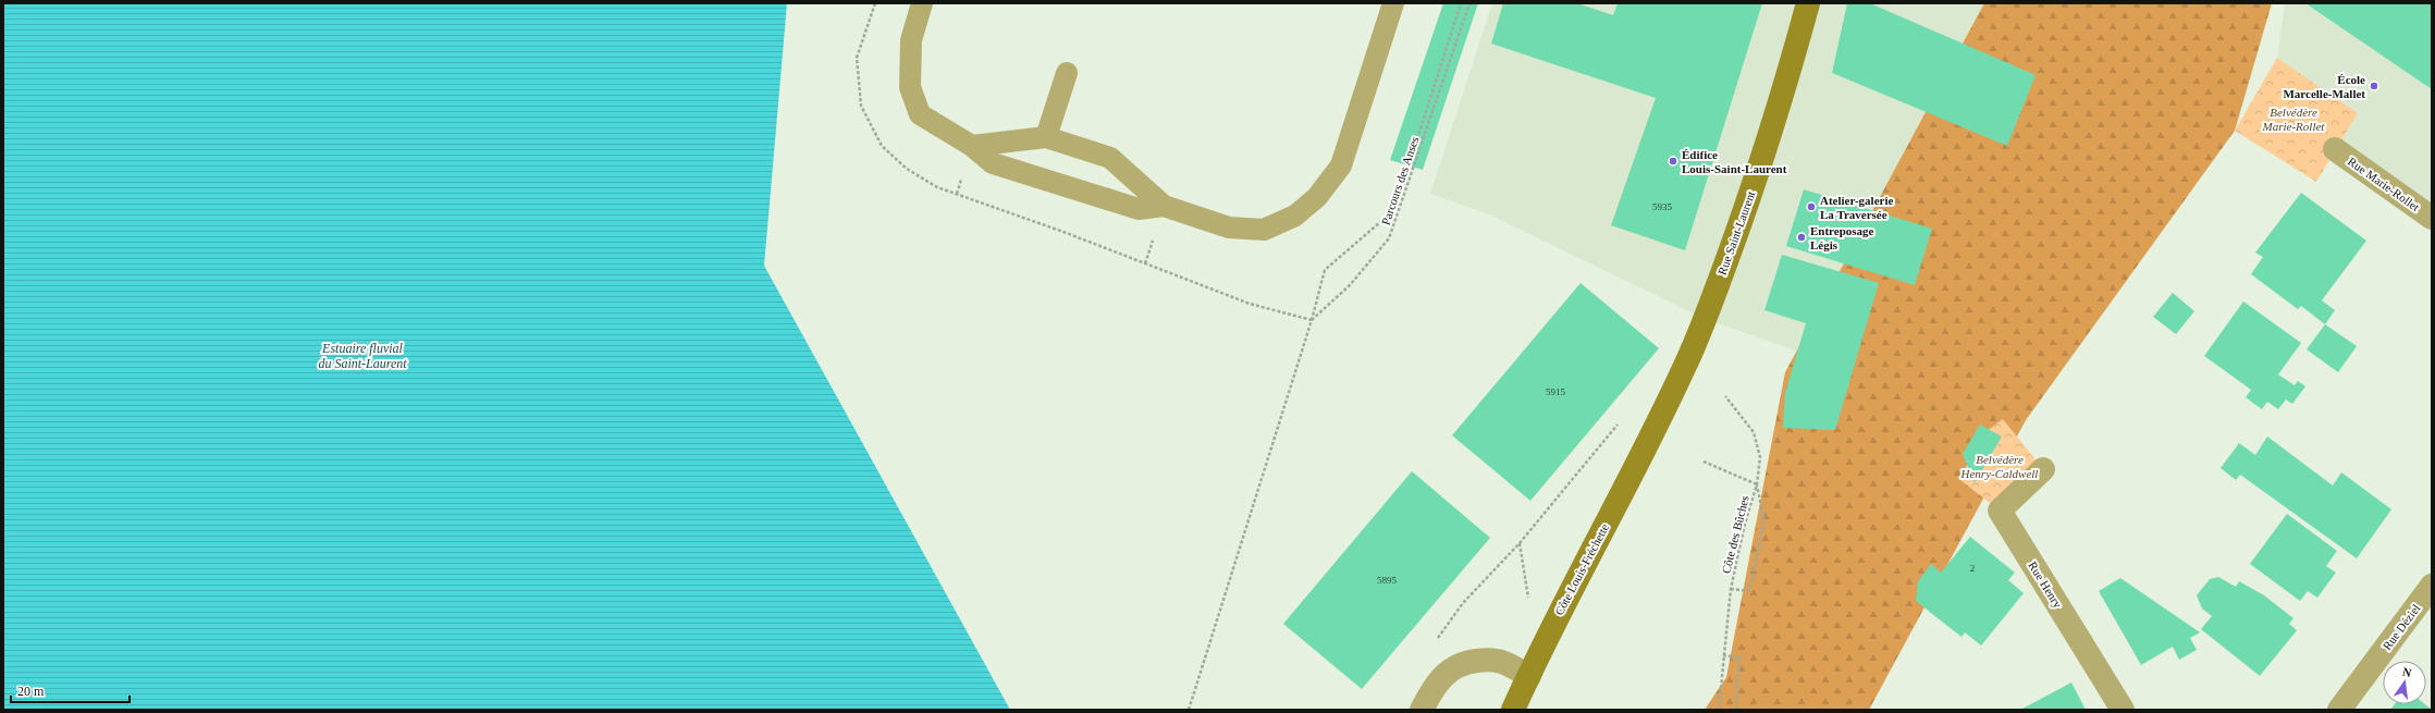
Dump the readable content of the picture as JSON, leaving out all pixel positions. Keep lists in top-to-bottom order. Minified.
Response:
{"streets":{"main road":["Rue Saint-Laurent","Côte Louis-Fréchette"],"street":["Rue Marie-Rollet","Rue Henry","Rue Déziel"],"path":["Parcours des Anses","Côte des Bûches"]},"crossings":[["Rue Saint-Laurent","Côte Louis-Fréchette"]],"water":["Estuaire fluvial du Saint-Laurent"],"parks":["Belvédère Marie-Rollet","Belvédère Henry-Caldwell"],"places":["École Marcelle-Mallet","Édifice Louis-Saint-Laurent","Atelier-galerie La Traversée","Entreposage Légis"],"house_numbers":["5935","5915","2","5895"],"scale_bar":"20 m","north":"top"}
